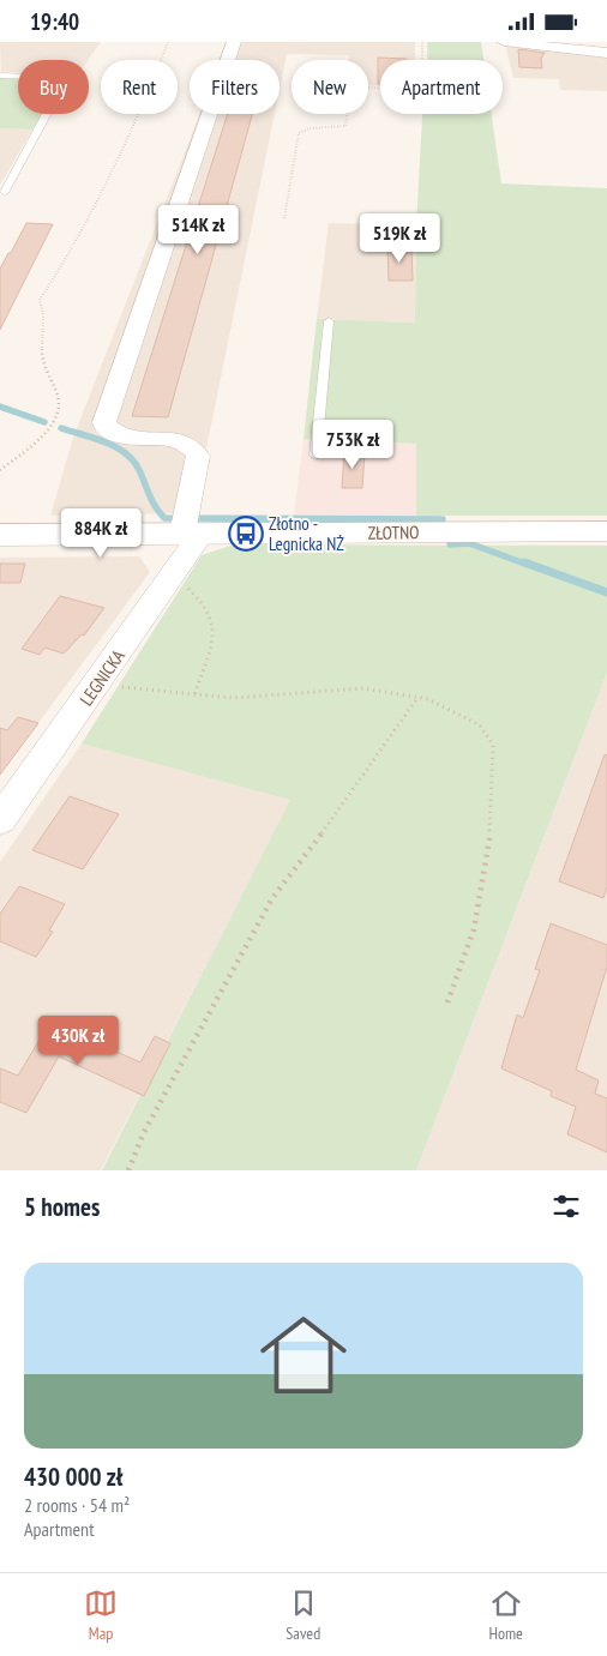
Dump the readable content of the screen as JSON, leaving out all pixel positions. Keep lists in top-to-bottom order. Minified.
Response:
{"streets":{"street":["ZŁOTNO","LEGNICKA"]},"crossings":[["ZŁOTNO","LEGNICKA"]],"places":{"bus stop":["Złotno - Legnicka NŻ"]},"page":{"status":"19:40","chip":["Buy","Rent","Filters","New","Apartment"],"price":["514K zł","519K zł","753K zł","884K zł","430K zł"],"heading":"5 homes","list":[{"name":"430 000 zł","note":"2 rooms · 54 m² · Apartment"}],"tabs":["Map","Saved","Home"]}}
